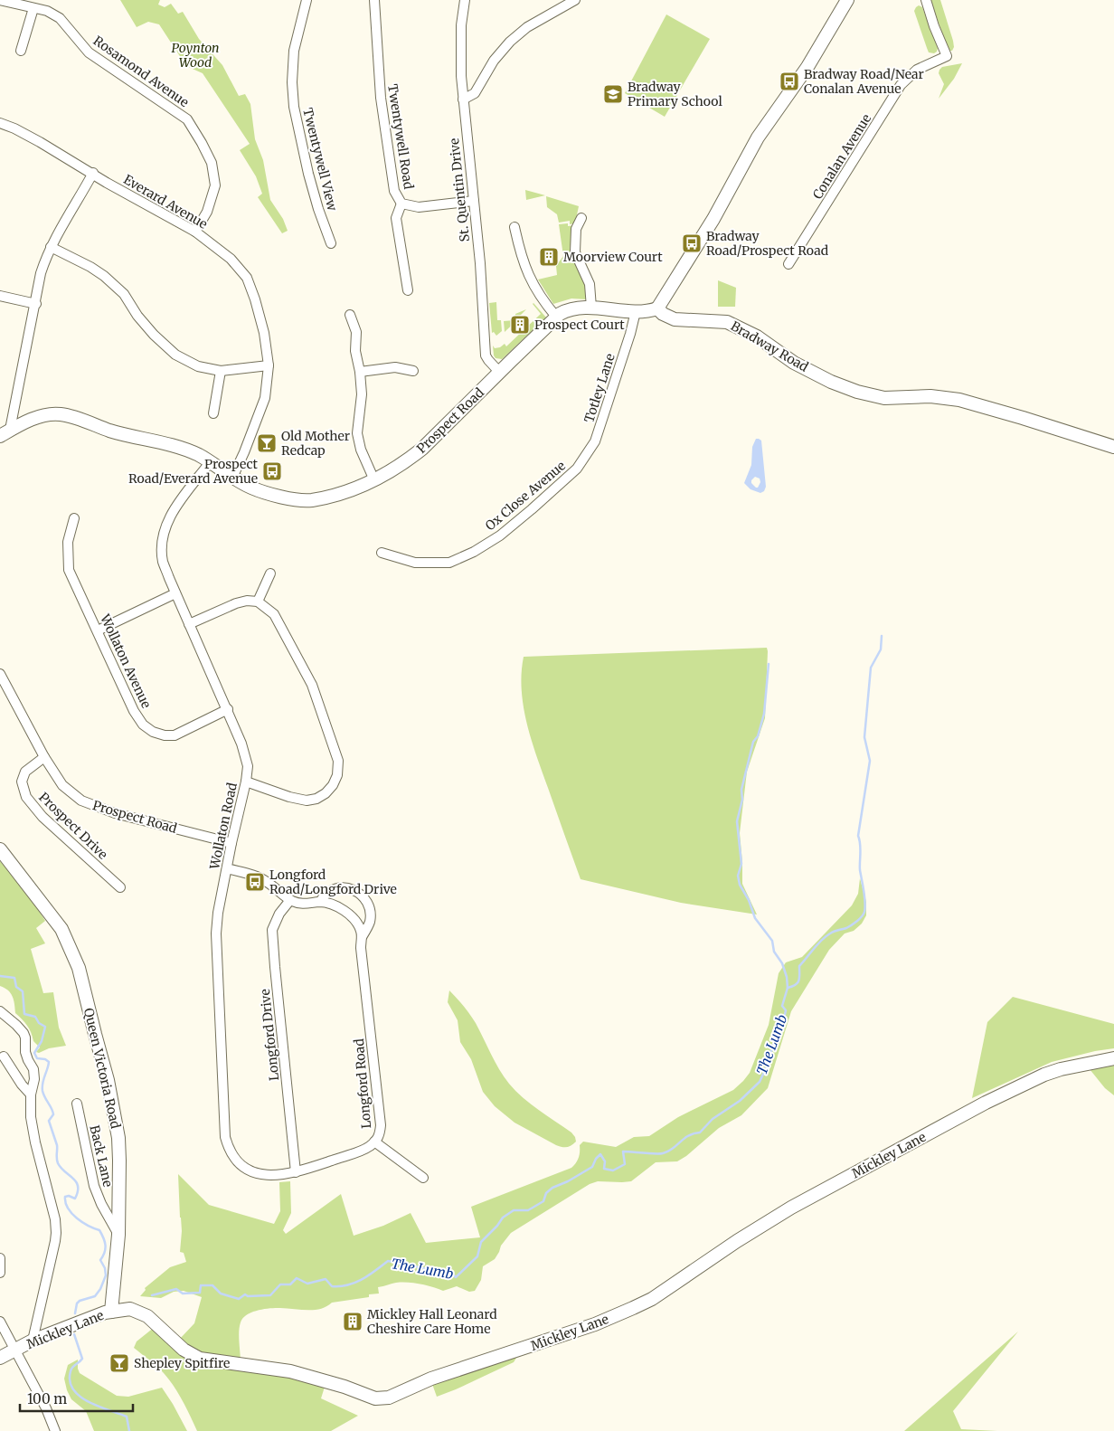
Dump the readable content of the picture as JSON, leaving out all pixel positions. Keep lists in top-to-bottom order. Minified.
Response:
{"streets":{"street":["Rosamond Avenue","Twentywell Road","Conalan Avenue","Twentywell View","St. Quentin Drive","Everard Avenue","Bradway Road","Totley Lane","Prospect Road","Ox Close Avenue","Wollaton Avenue","Prospect Drive","Wollaton Road","Longford Drive","Queen Victoria Road","Longford Road","Mickley Lane","Back Lane"]},"crossings":[["Rosamond Avenue","Everard Avenue"],["Twentywell Road","St. Quentin Drive"],["St. Quentin Drive","Prospect Road"],["Everard Avenue","Prospect Road"],["Bradway Road","Prospect Road"],["Totley Lane","Prospect Road"],["Totley Lane","Ox Close Avenue"],["Prospect Road","Prospect Drive"],["Prospect Road","Wollaton Road"],["Wollaton Avenue","Wollaton Road"],["Wollaton Road","Longford Drive"],["Wollaton Road","Longford Road"],["Longford Drive","Longford Road"],["Queen Victoria Road","Mickley Lane"],["Queen Victoria Road","Back Lane"]],"water":["The Lumb"],"parks":["Poynton Wood"],"places":{"bus stop":["Bradway Road/Near Conalan Avenue","Bradway Road/Prospect Road","Prospect Road/Everard Avenue","Longford Road/Longford Drive"],"school or university":["Bradway Primary School"],"building":["Moorview Court","Prospect Court","Mickley Hall Leonard Cheshire Care Home"],"bar":["Old Mother Redcap","Shepley Spitfire"]},"scale_bar":"100 m"}
